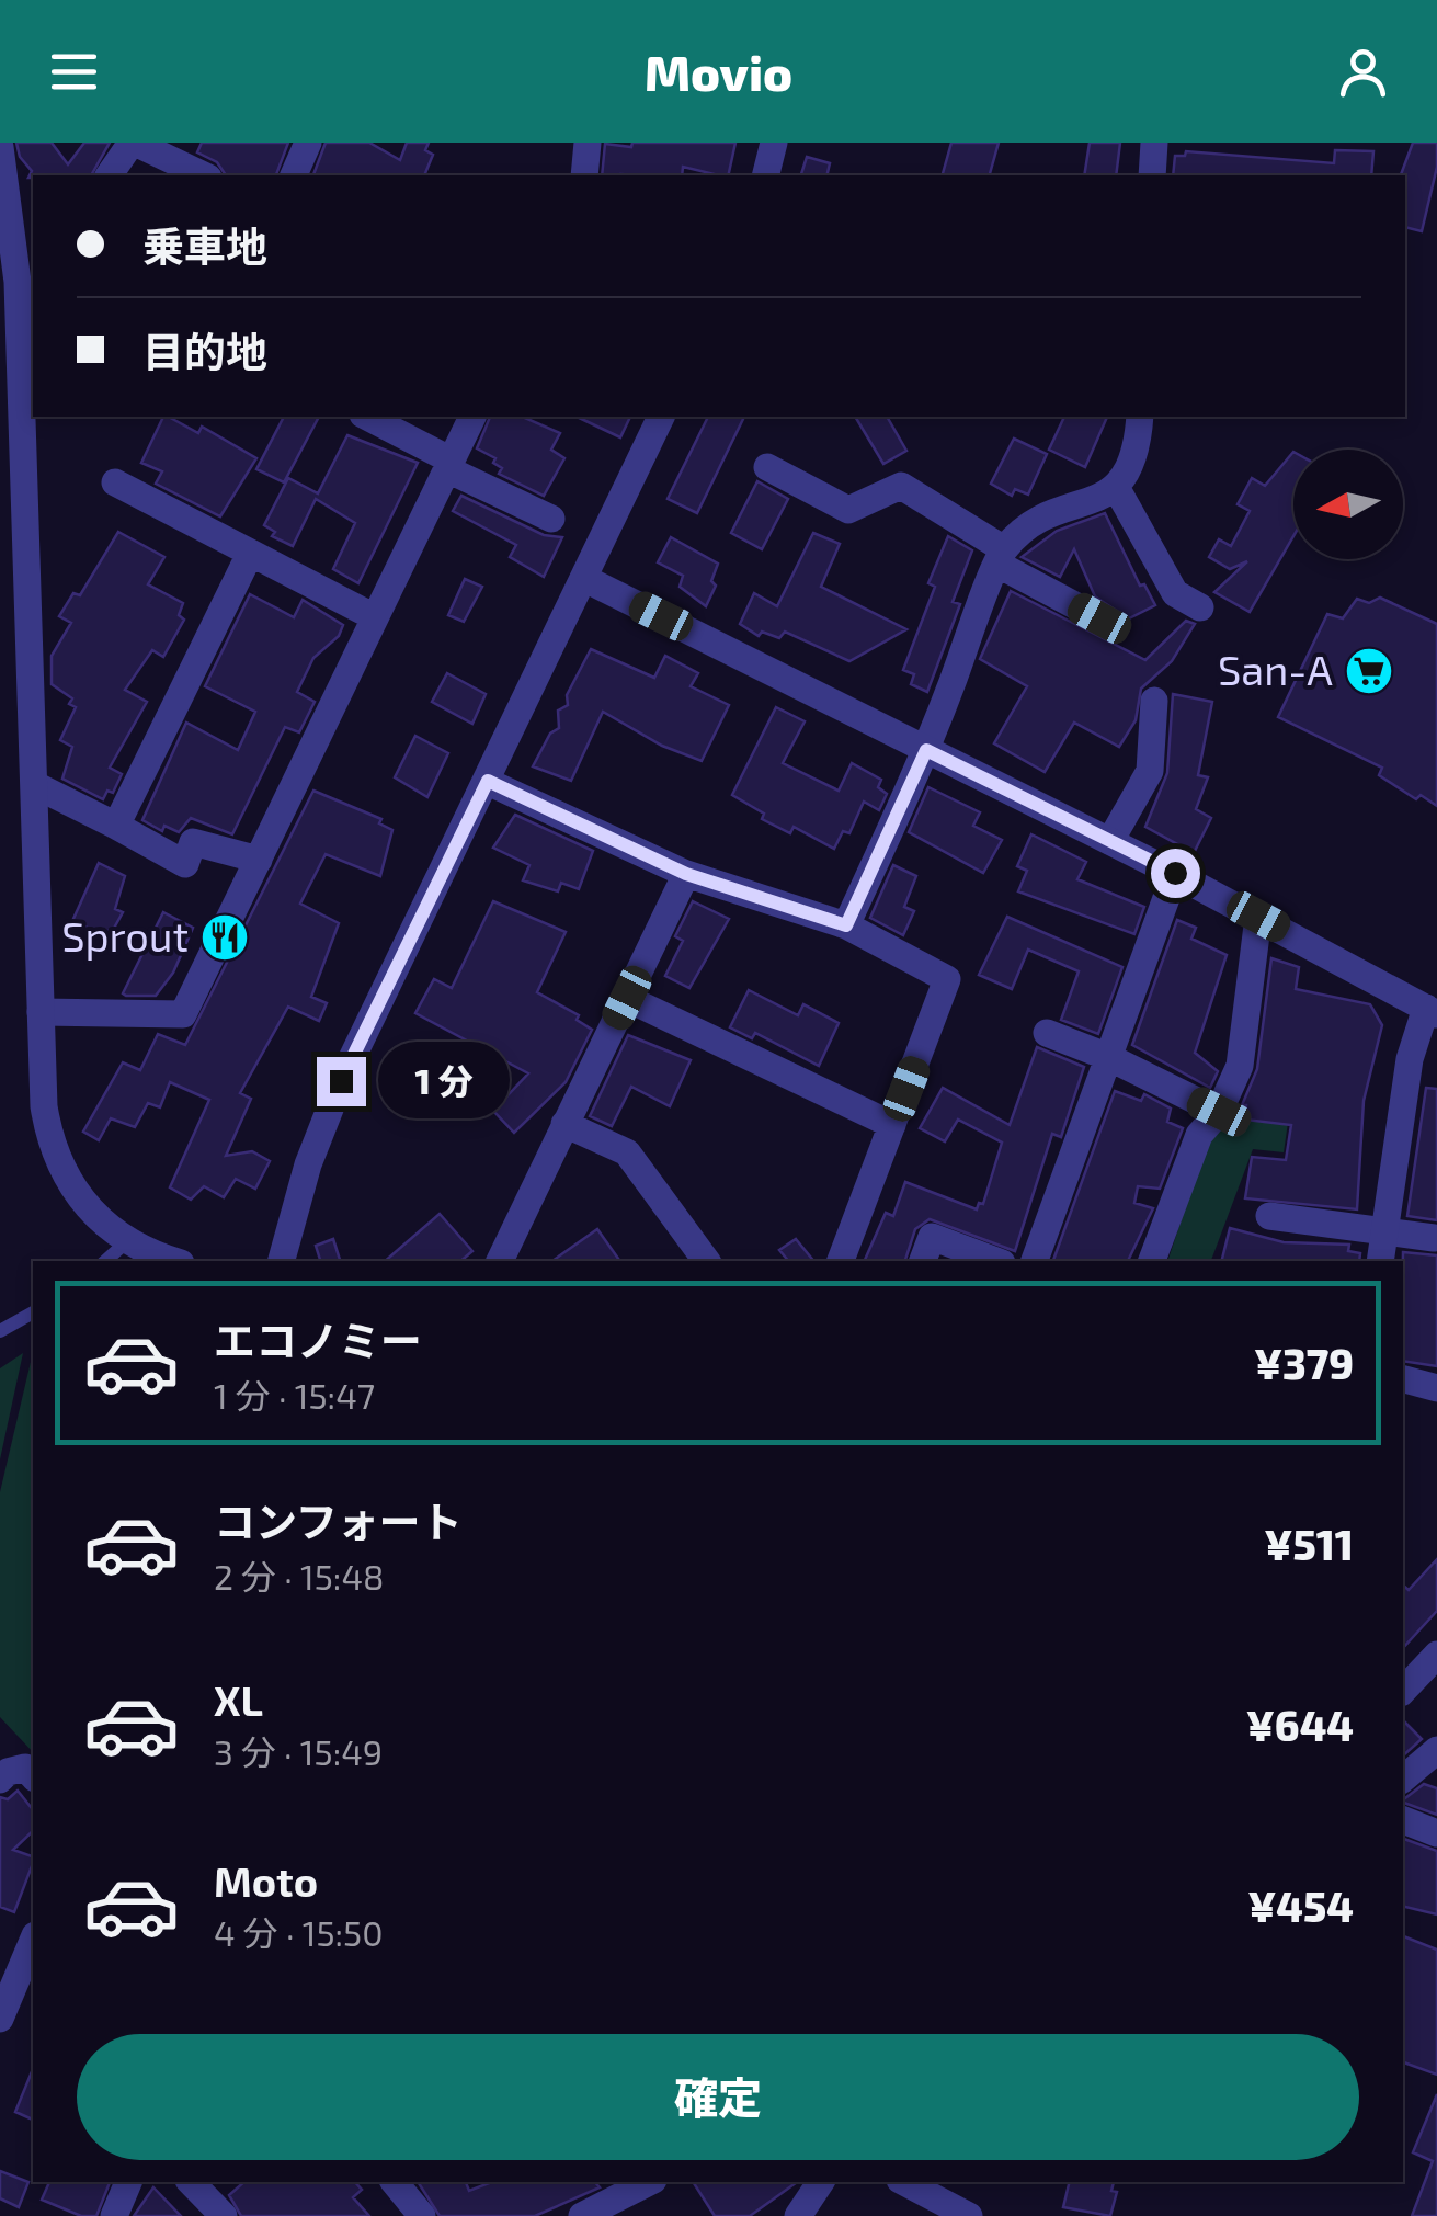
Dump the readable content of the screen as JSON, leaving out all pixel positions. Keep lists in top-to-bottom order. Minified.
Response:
{"places":{"supermarket":["San-A"],"restaurant":["Sprout"]},"north":"left","page":{"header":"Movio","banner":["乗車地","目的地"],"bubble":"1 分","list":[{"name":"エコノミー","note":"1 分 · 15:47","value":"¥379"},{"name":"コンフォート","note":"2 分 · 15:48","value":"¥511"},{"name":"XL","note":"3 分 · 15:49","value":"¥644"},{"name":"Moto","note":"4 分 · 15:50","value":"¥454"}],"buttons":"確定"}}
